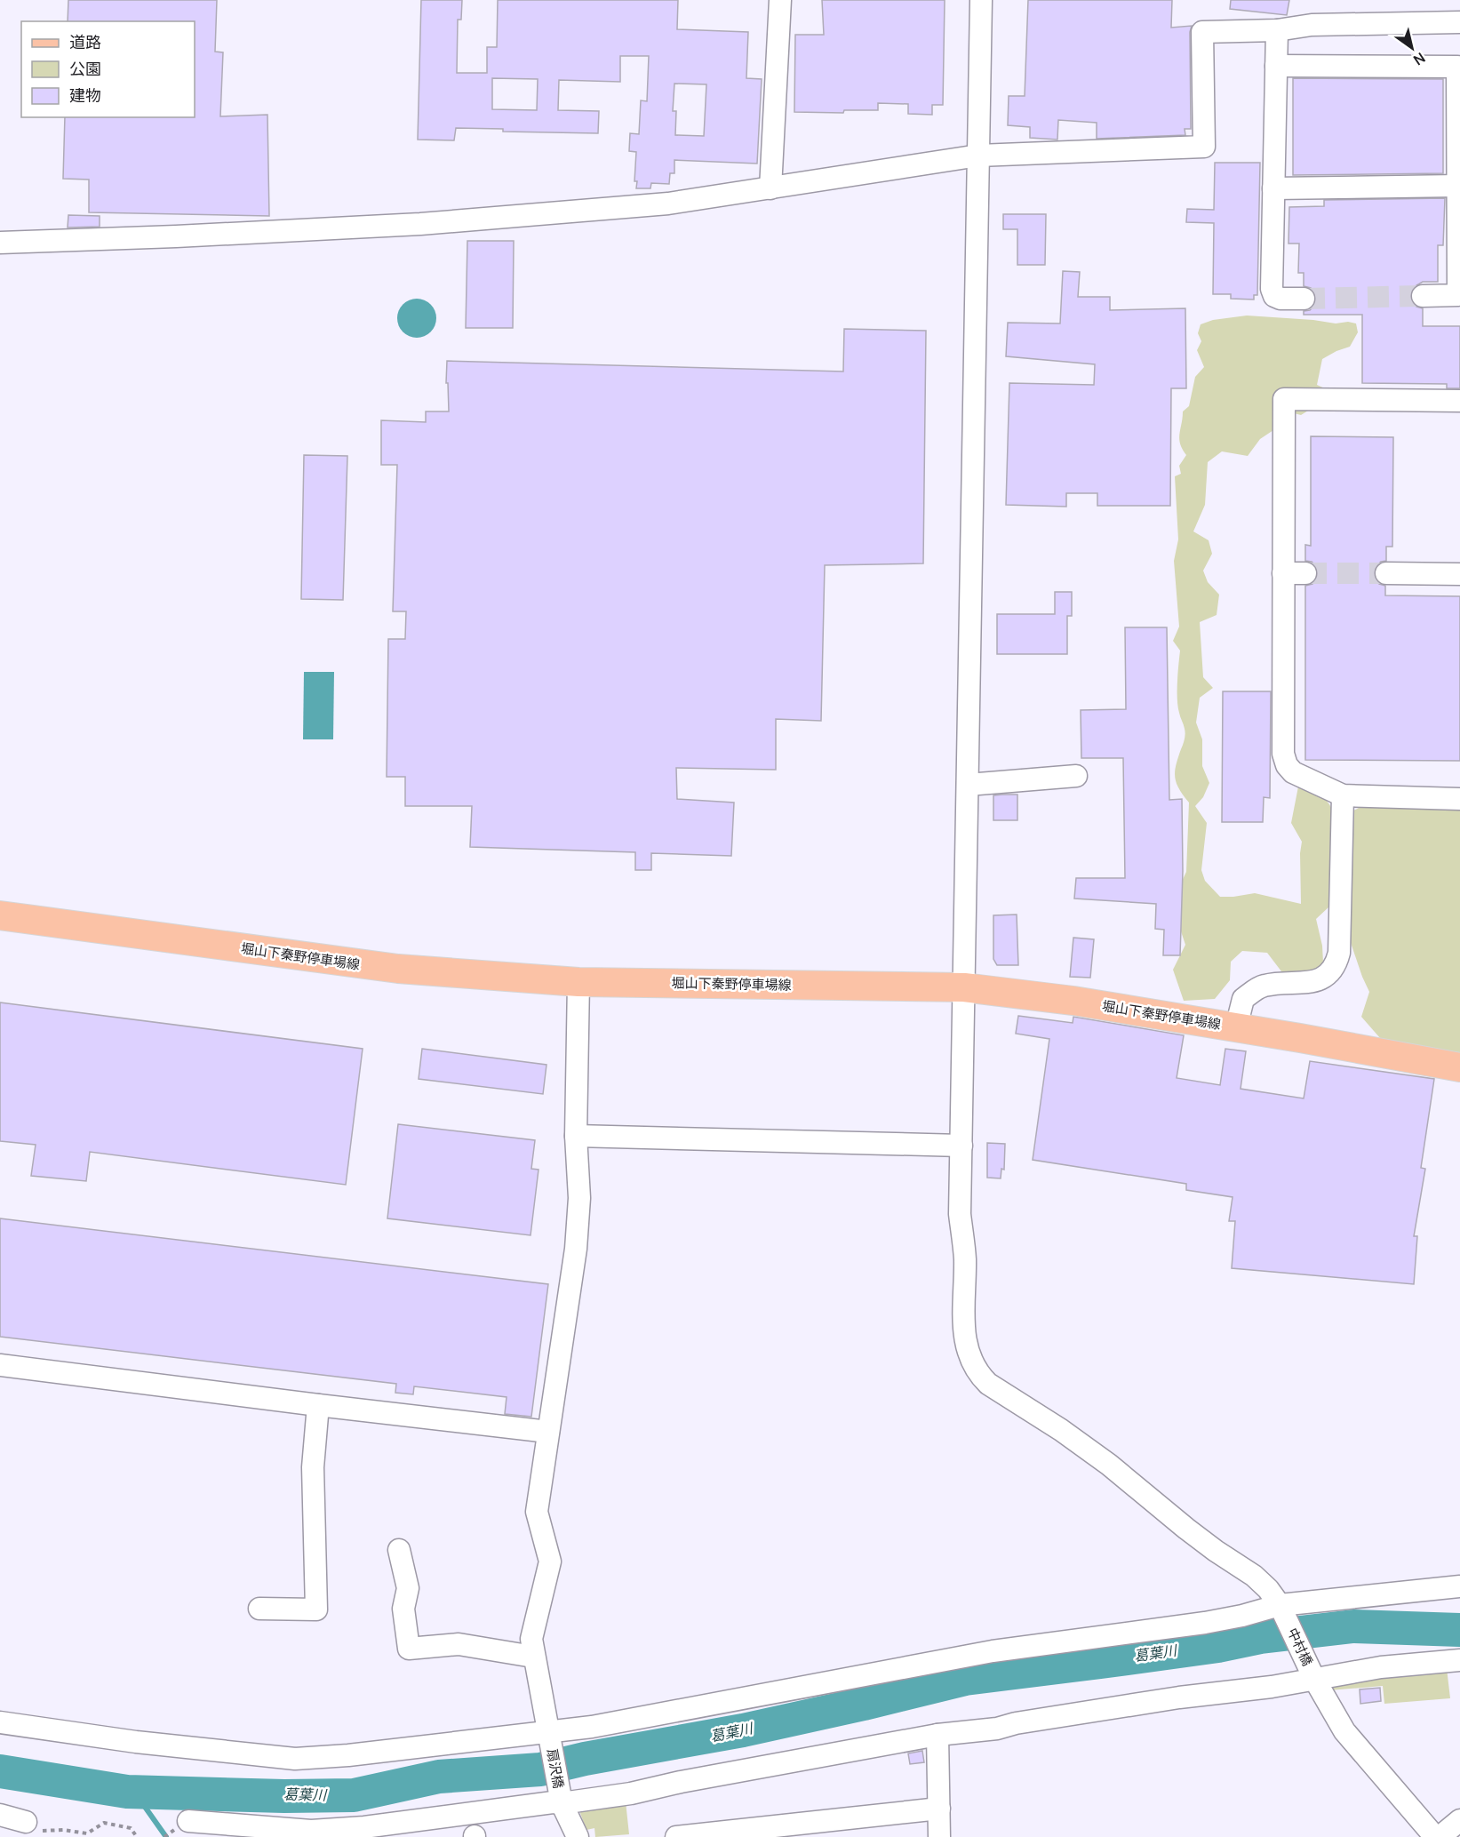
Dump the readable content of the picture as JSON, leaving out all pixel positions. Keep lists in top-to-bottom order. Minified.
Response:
{"streets":{"main road":["堀山下秦野停車場線"],"street":["中村橋","扇沢橋"]},"crossings":[["堀山下秦野停車場線","中村橋"],["堀山下秦野停車場線","扇沢橋"]],"water":["葛葉川"],"legend":["道路","公園","建物"],"north":"bottom right"}
